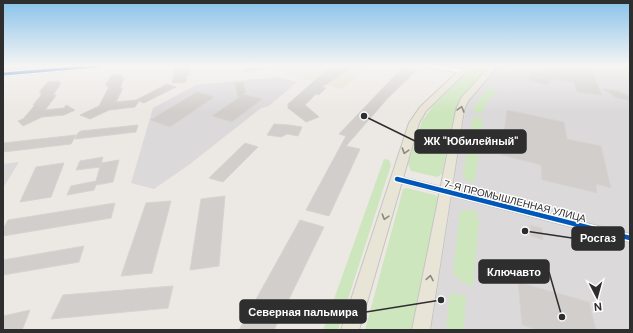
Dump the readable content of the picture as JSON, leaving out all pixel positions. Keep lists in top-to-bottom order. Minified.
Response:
{"streets":{"street":["7-Я ПРОМЫШЛЕННАЯ УЛИЦА"]},"places":["ЖК \"Юбилейный\"","Росгаз","Северная пальмира","Ключавто"],"north":"bottom"}
